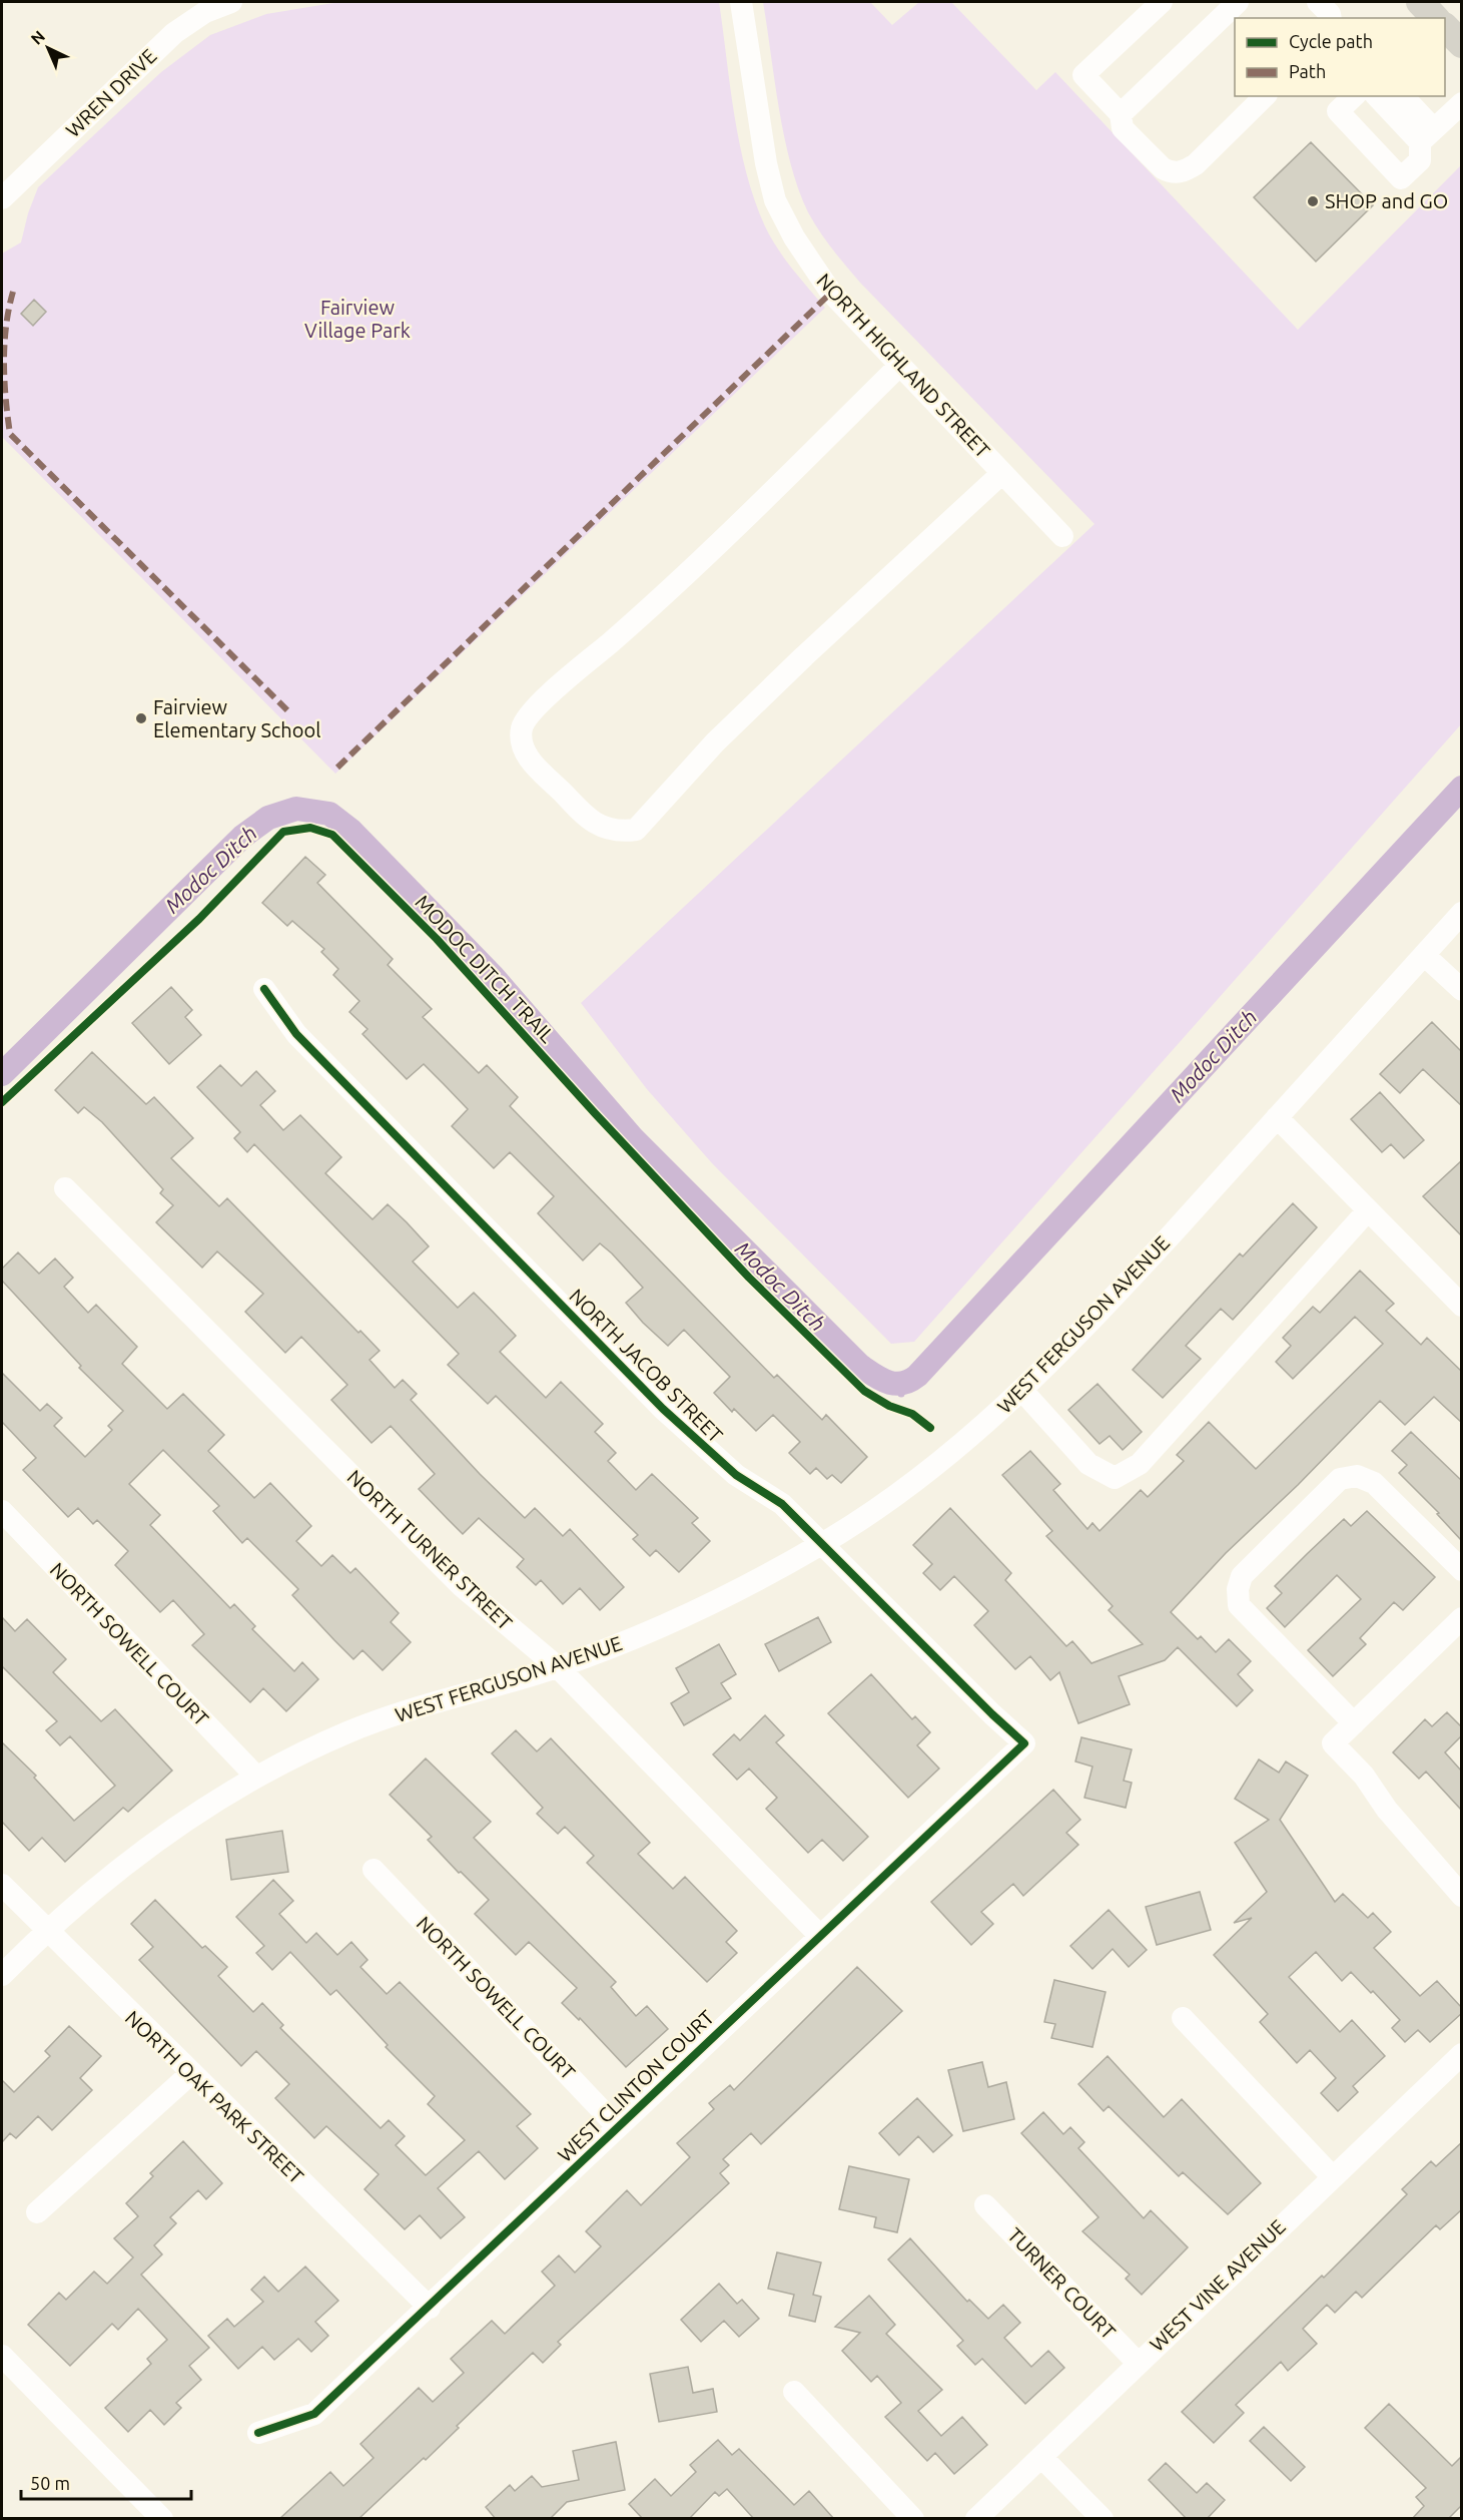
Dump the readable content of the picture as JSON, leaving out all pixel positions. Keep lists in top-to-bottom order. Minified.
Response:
{"streets":{"street":["WREN DRIVE","NORTH HIGHLAND STREET","WEST FERGUSON AVENUE","NORTH JACOB STREET","NORTH TURNER STREET","NORTH SOWELL COURT","WEST CLINTON COURT","NORTH OAK PARK STREET","TURNER COURT","WEST VINE AVENUE"],"cycle path":["MODOC DITCH TRAIL"]},"crossings":[["WEST FERGUSON AVENUE","NORTH JACOB STREET"],["WEST FERGUSON AVENUE","NORTH TURNER STREET"],["WEST FERGUSON AVENUE","NORTH SOWELL COURT"],["WEST FERGUSON AVENUE","NORTH OAK PARK STREET"],["NORTH JACOB STREET","WEST CLINTON COURT"],["NORTH TURNER STREET","WEST CLINTON COURT"],["NORTH SOWELL COURT","WEST CLINTON COURT"],["WEST CLINTON COURT","NORTH OAK PARK STREET"],["TURNER COURT","WEST VINE AVENUE"]],"water":["Modoc Ditch"],"parks":["Fairview Village Park"],"places":["SHOP and GO","Fairview Elementary School"],"legend":["Cycle path","Path"],"scale_bar":"50 m","north":"top left"}
